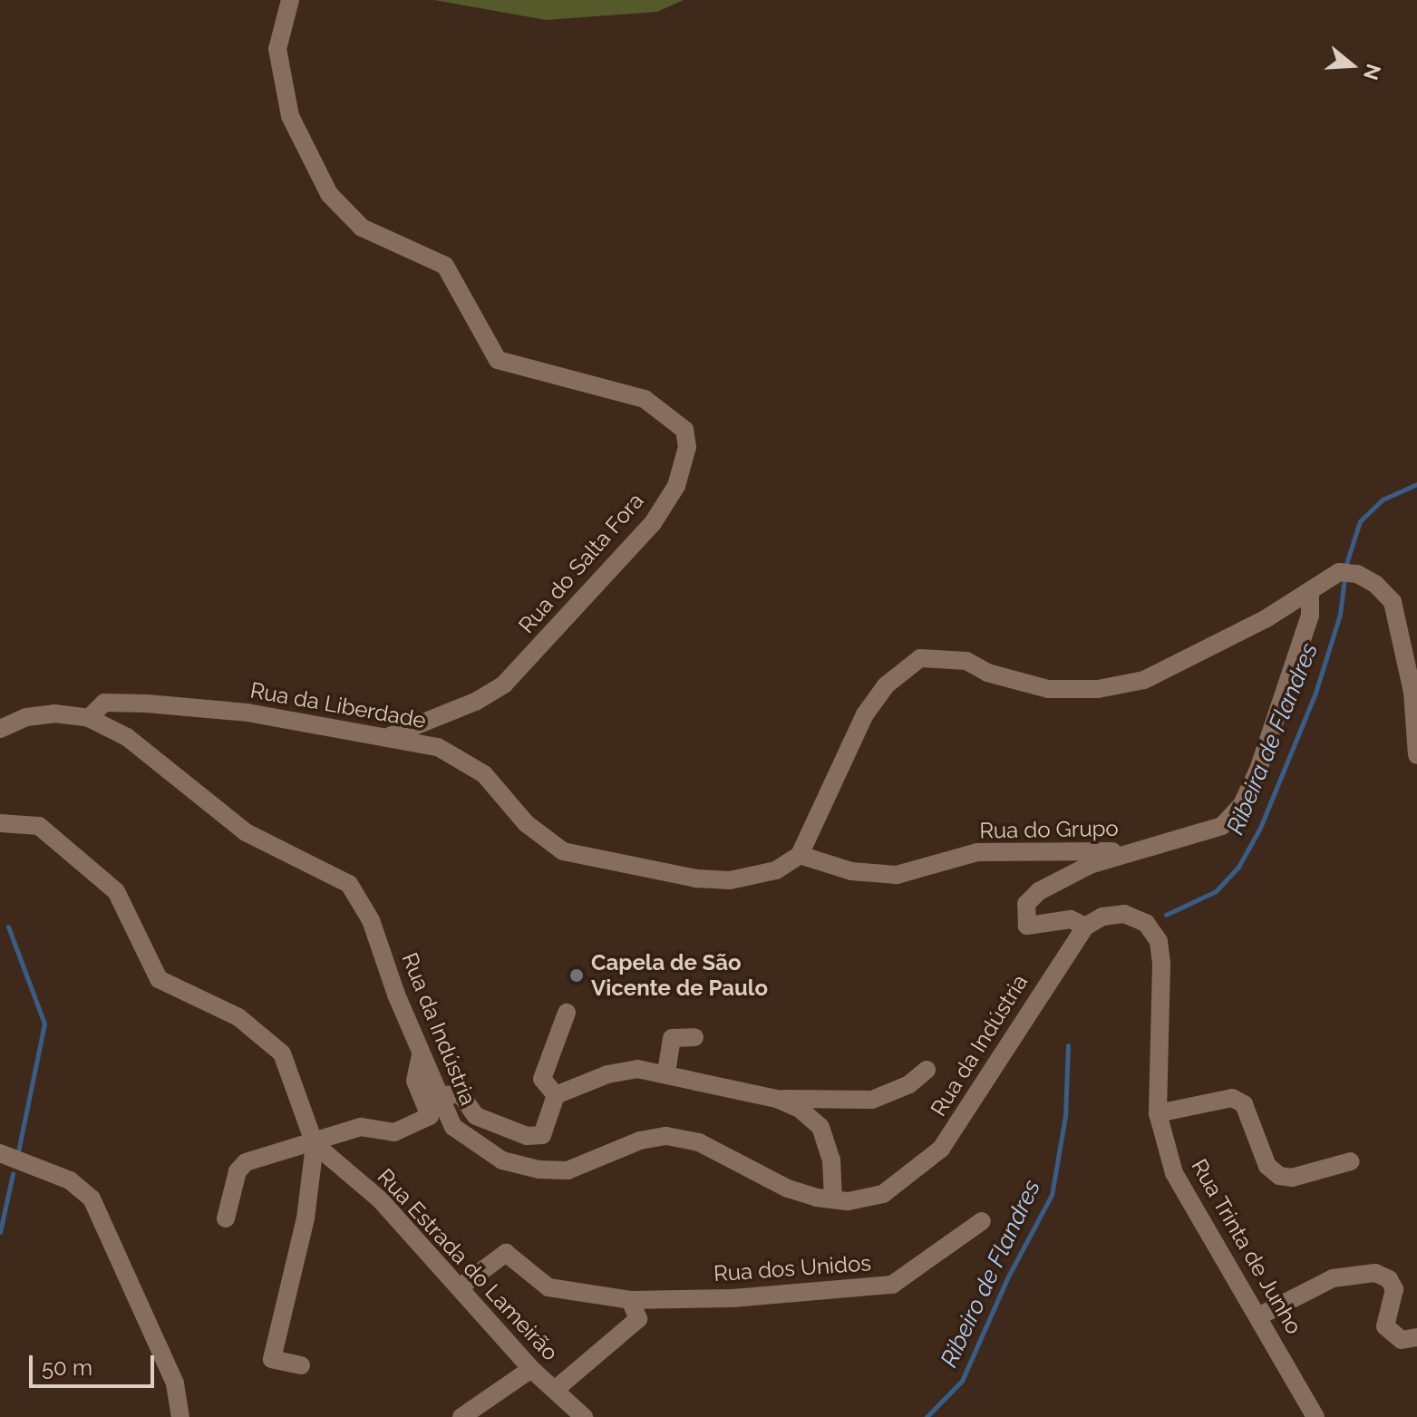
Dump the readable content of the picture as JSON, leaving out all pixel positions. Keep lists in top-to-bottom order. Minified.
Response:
{"streets":{"street":["Rua do Salta Fora","Rua da Liberdade","Rua do Grupo","Rua da Indústria","Rua Trinta de Junho","Rua Estrada do Lameirão","Rua dos Unidos"]},"crossings":[["Rua do Salta Fora","Rua da Liberdade"],["Rua da Liberdade","Rua do Grupo"],["Rua da Liberdade","Rua da Indústria"],["Rua da Indústria","Rua Trinta de Junho"],["Rua Estrada do Lameirão","Rua dos Unidos"]],"water":["Ribeira de Flandres","Ribeiro de Flandres"],"places":["Capela de São Vicente de Paulo"],"scale_bar":"50 m","north":"right"}
